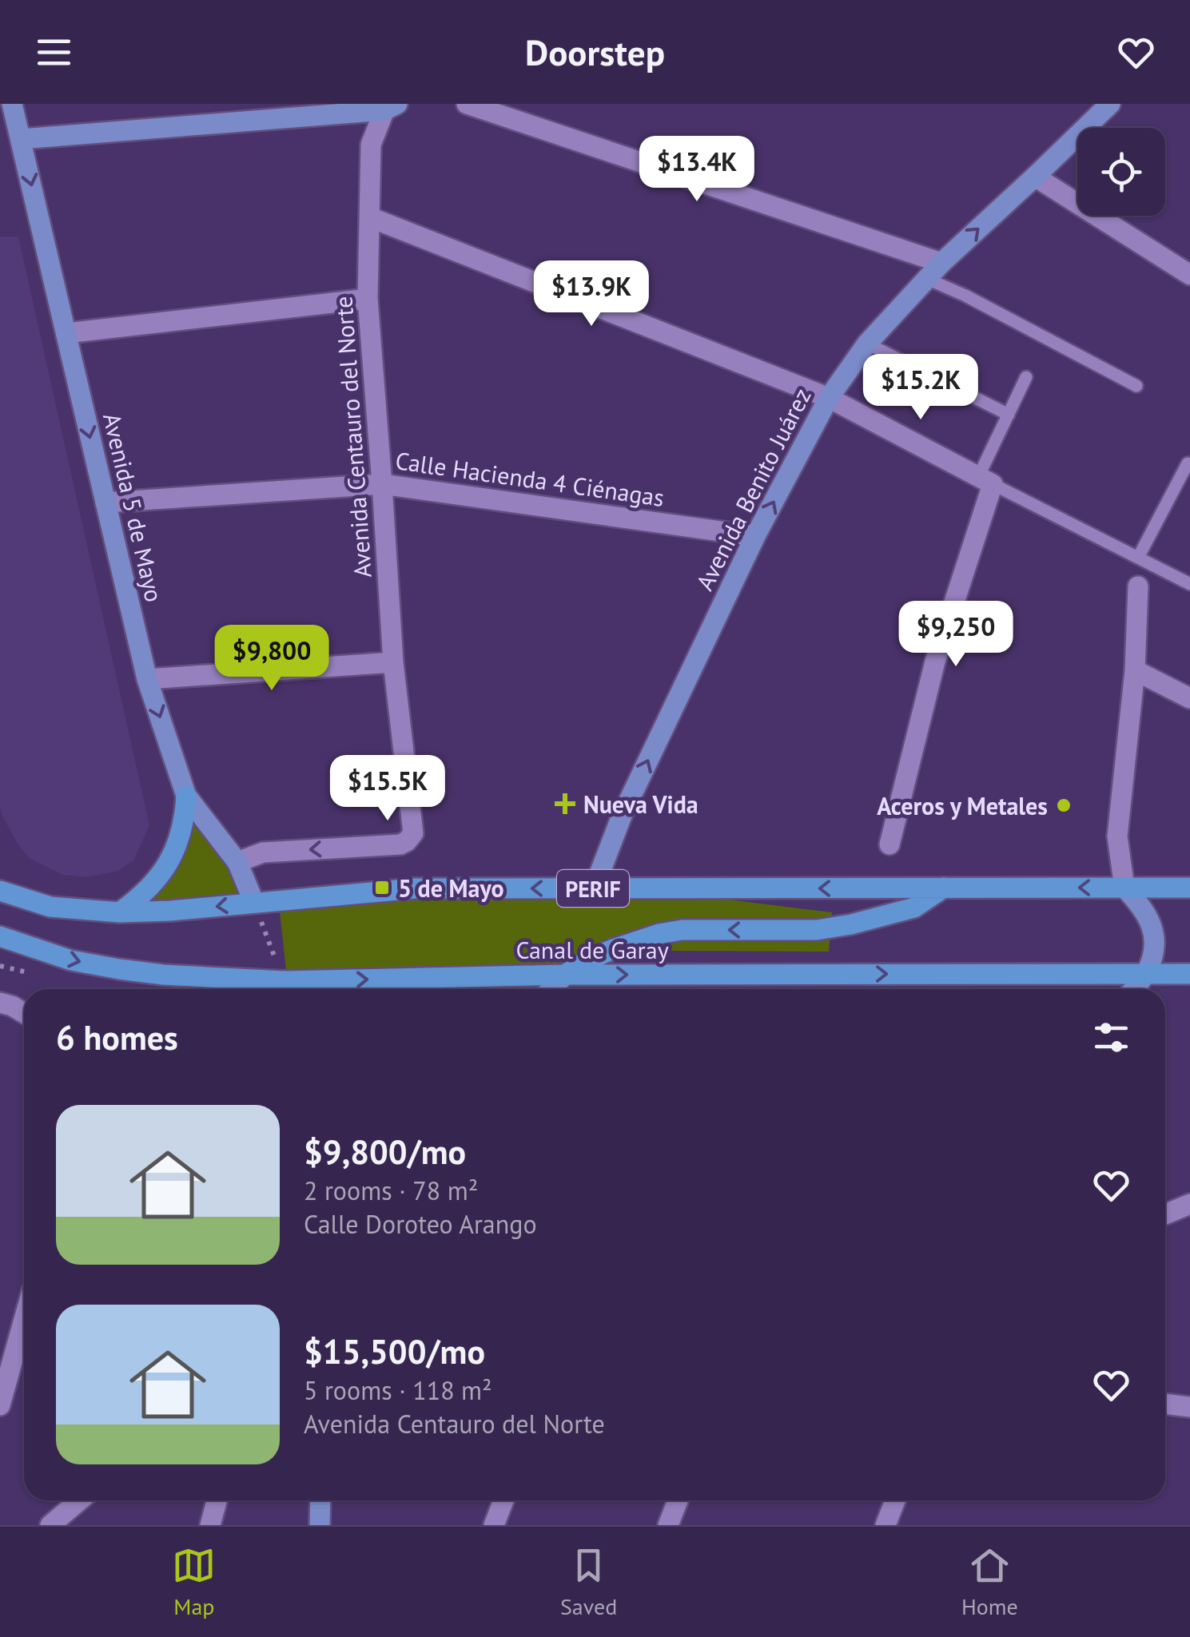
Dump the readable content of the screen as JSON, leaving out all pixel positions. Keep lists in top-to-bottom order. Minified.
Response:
{"streets":{"main road":["PERIF","Canal de Garay"],"street":["Avenida Centauro del Norte","Calle Hacienda 4 Ciénagas","Avenida Benito Juárez","Avenida 5 de Mayo"]},"crossings":[["Avenida Centauro del Norte","Calle Hacienda 4 Ciénagas"],["Avenida Centauro del Norte","Avenida 5 de Mayo"],["Calle Hacienda 4 Ciénagas","Avenida Benito Juárez"],["Calle Hacienda 4 Ciénagas","Avenida 5 de Mayo"],["Avenida Benito Juárez","PERIF"],["Avenida 5 de Mayo","PERIF"]],"one_way":["Avenida Benito Juárez","Avenida 5 de Mayo"],"places":{"health":["Nueva Vida"],"other":["Aceros y Metales"],"transit":["5 de Mayo"]},"page":{"header":"Doorstep","price":["$13.4K","$13.9K","$15.2K","$9,250","$9,800","$15.5K"],"heading":"6 homes","list":[{"name":"$9,800/mo","note":"2 rooms · 78 m² · Calle Doroteo Arango"},{"name":"$15,500/mo","note":"5 rooms · 118 m² · Avenida Centauro del Norte"}],"tabs":["Map","Saved","Home"]}}
